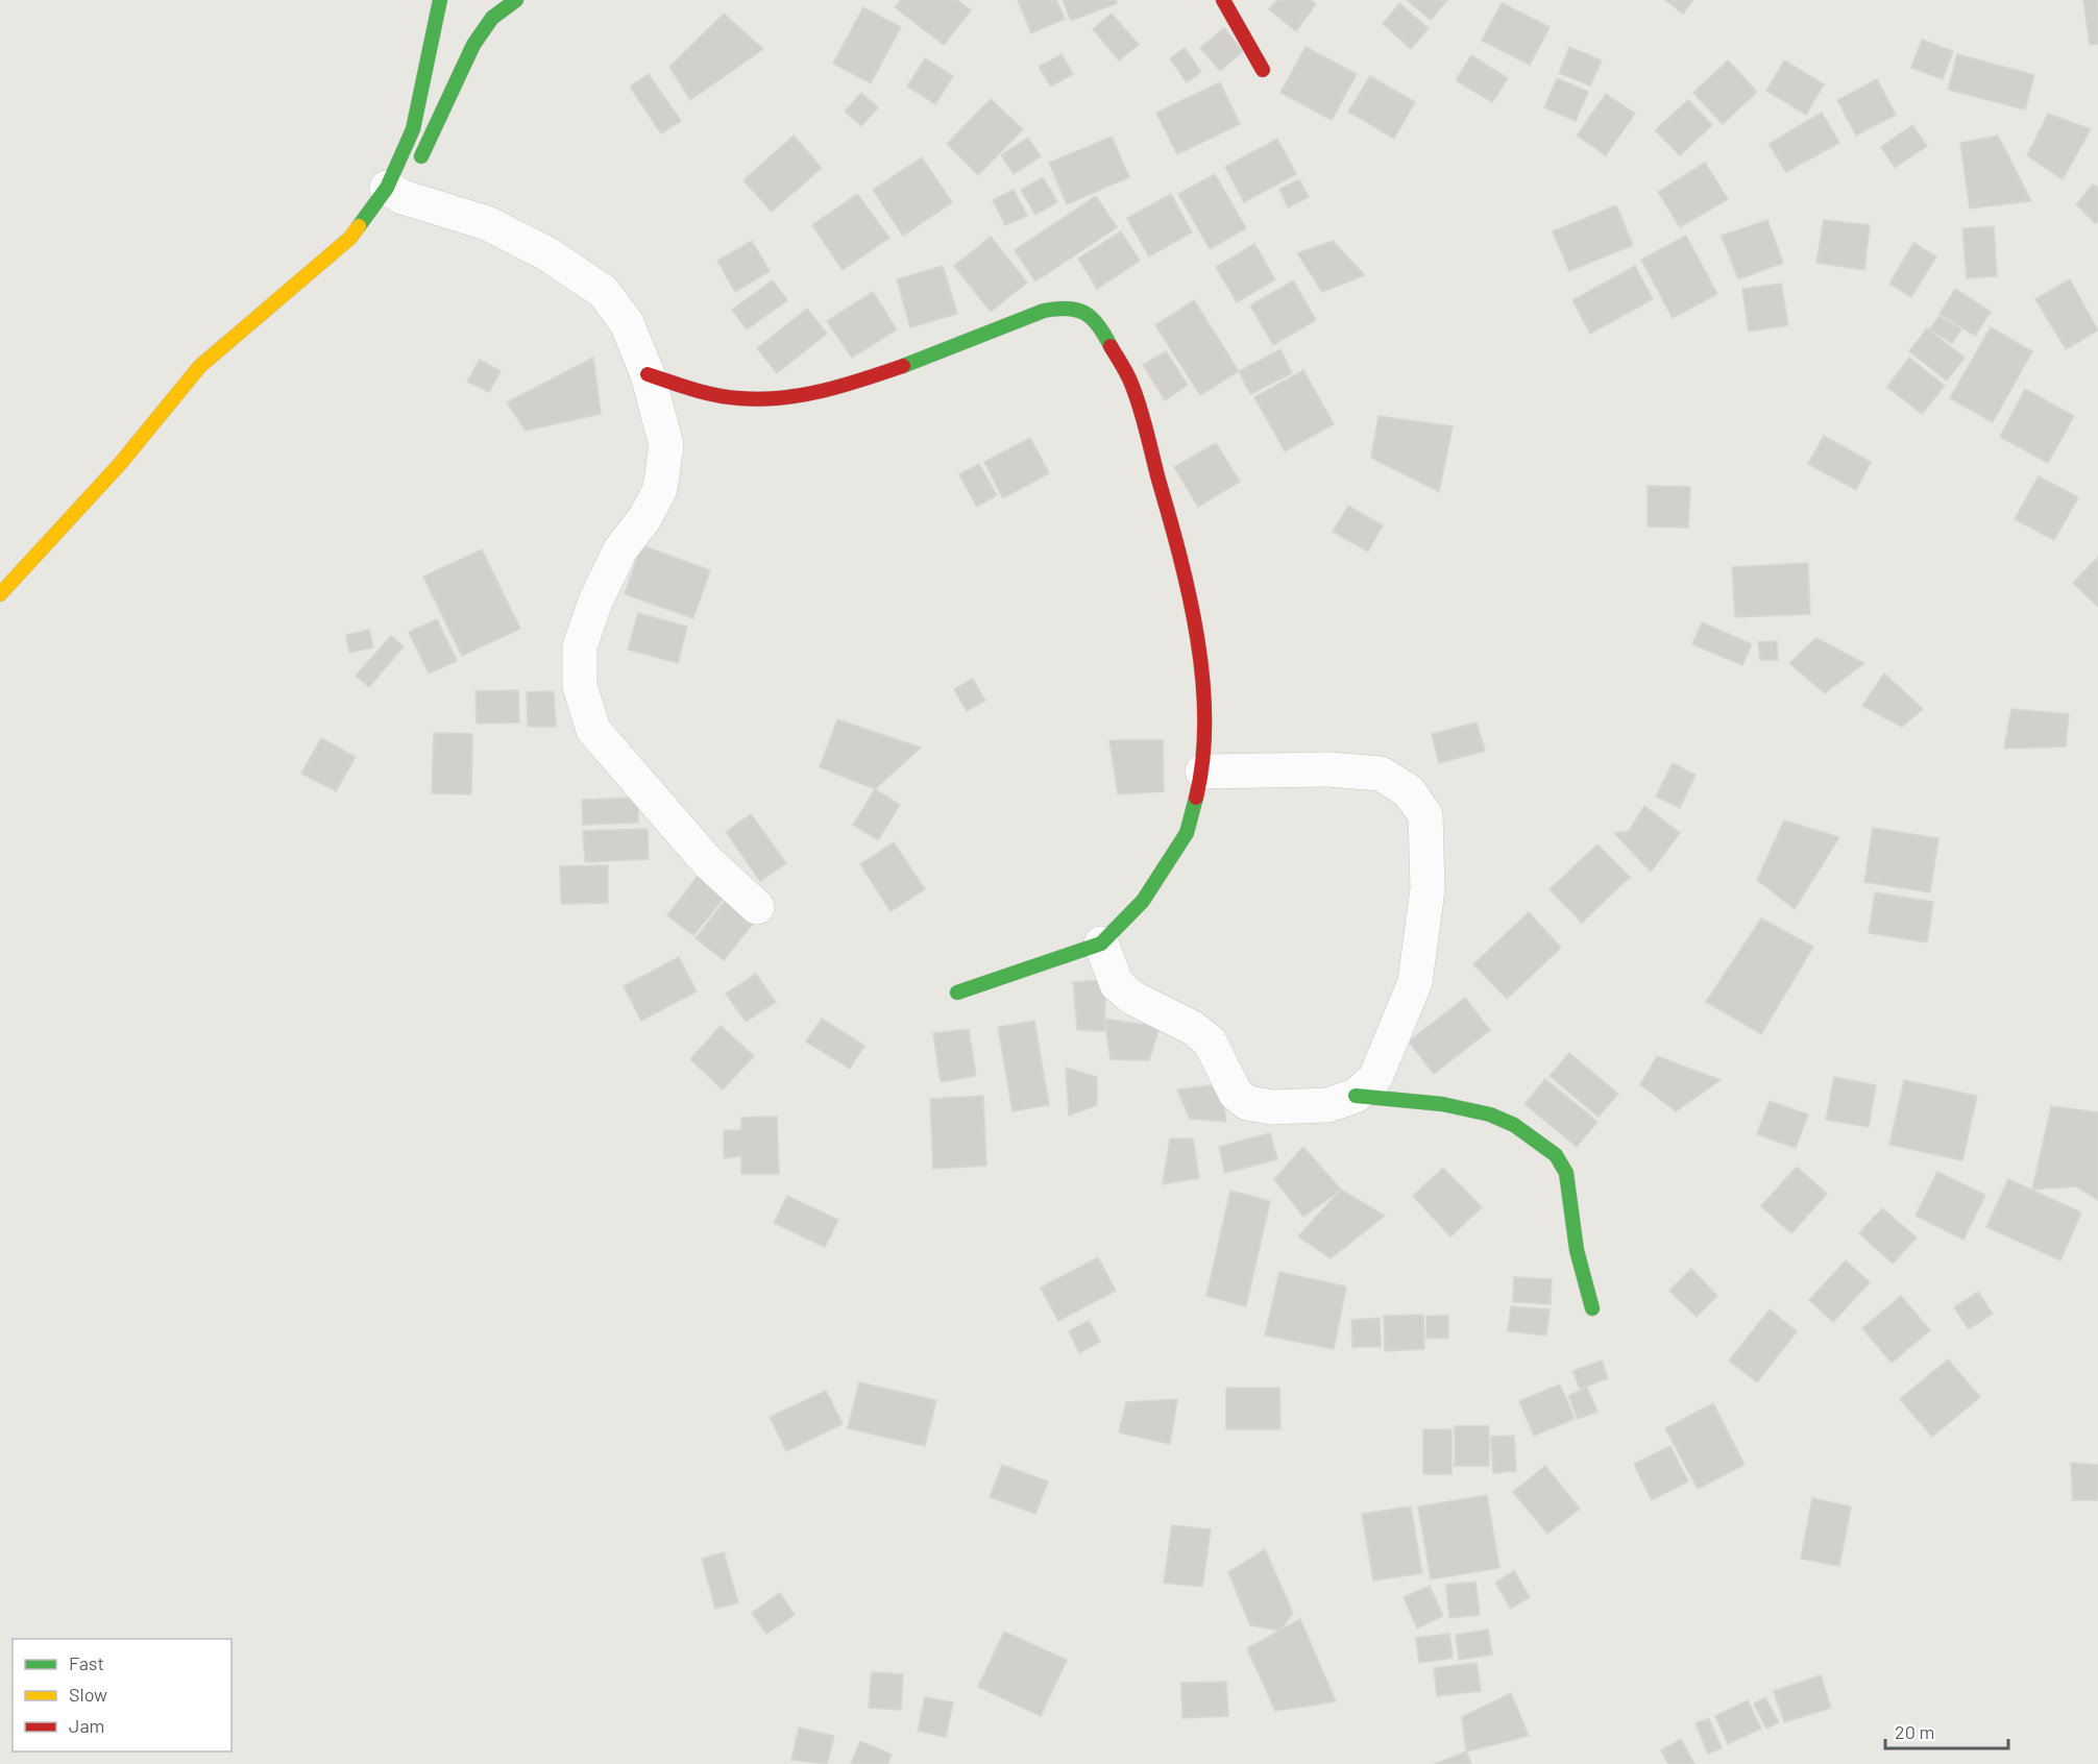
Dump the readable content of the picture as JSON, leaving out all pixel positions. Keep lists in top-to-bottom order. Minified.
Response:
{"legend":["Fast","Slow","Jam"],"scale_bar":"20 m"}
